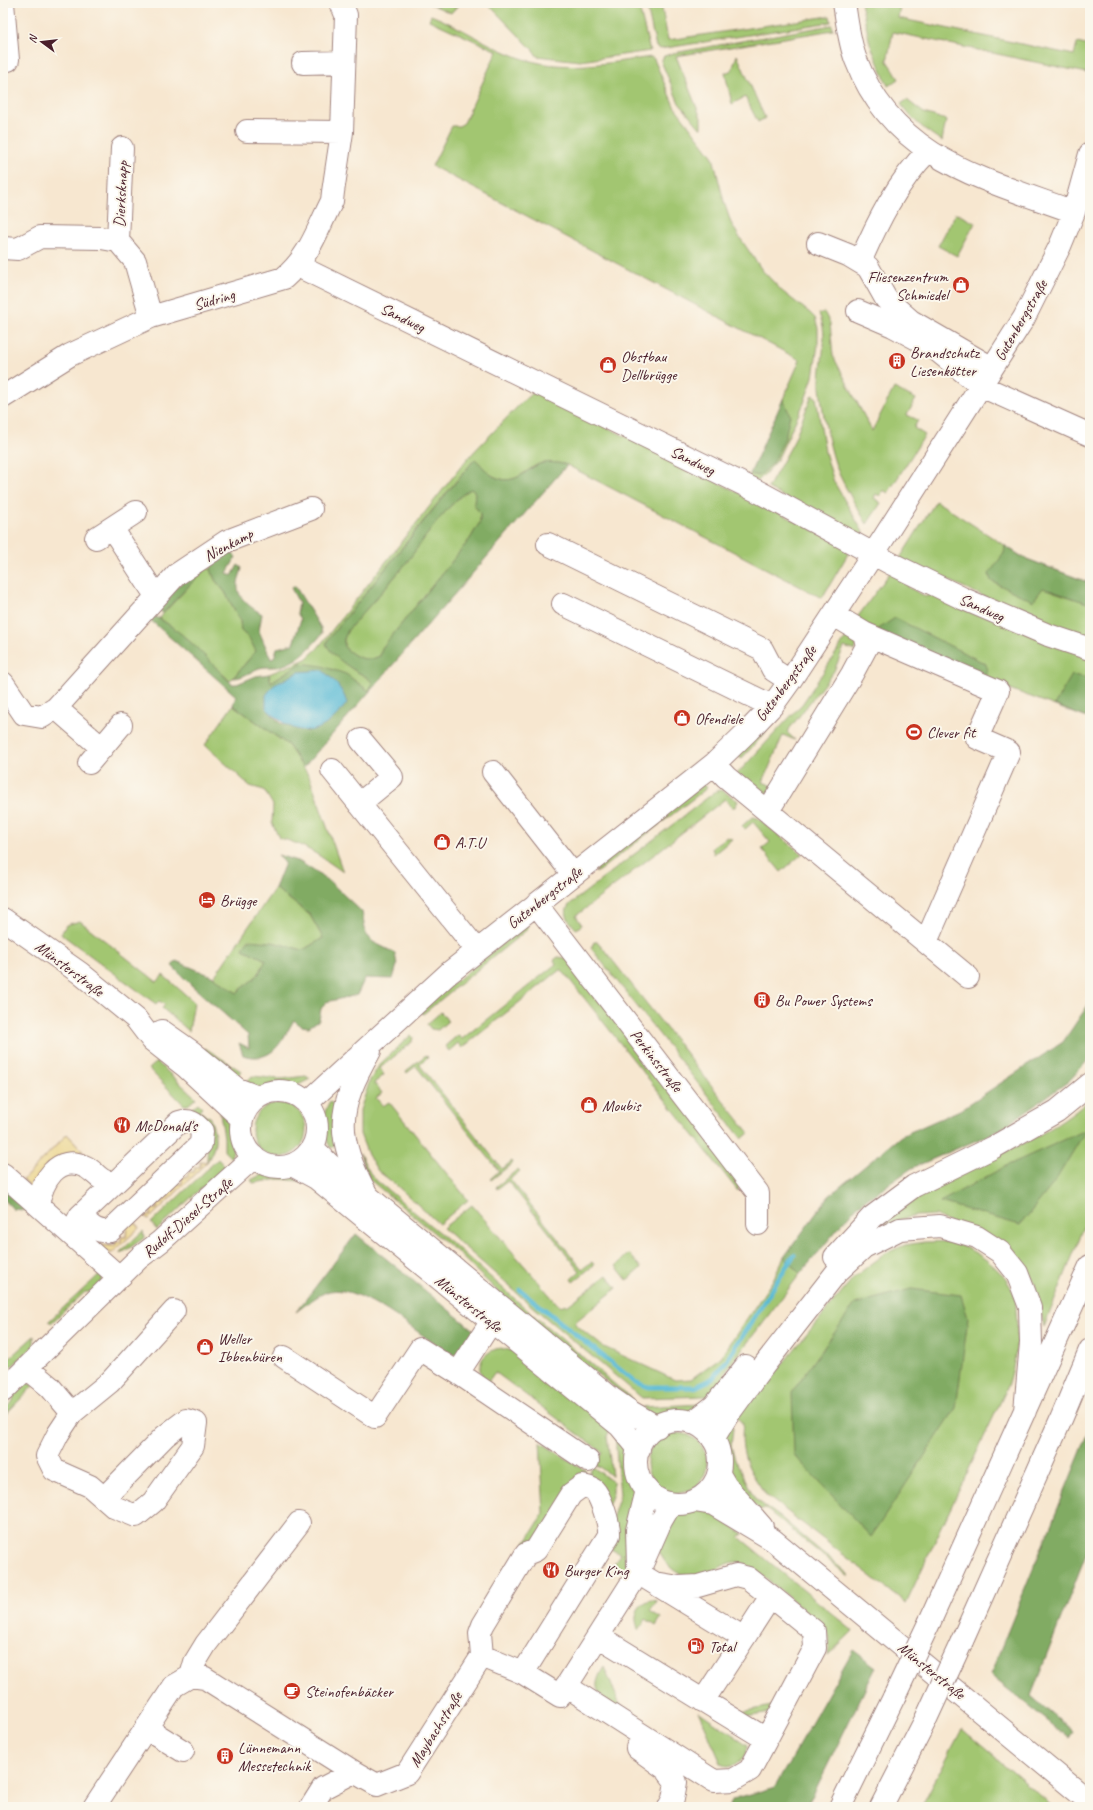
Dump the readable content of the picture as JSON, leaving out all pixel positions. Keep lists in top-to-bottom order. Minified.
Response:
{"streets":{"main road":["Dierksknapp","Südring","Sandweg","Gutenbergstraße","Nienkamp","Münsterstraße","Perkinsstraße","Rudolf-Diesel-Straße","Maybachstraße"]},"crossings":[["Dierksknapp","Südring"],["Südring","Sandweg"],["Sandweg","Gutenbergstraße"],["Gutenbergstraße","Münsterstraße"],["Gutenbergstraße","Perkinsstraße"],["Gutenbergstraße","Rudolf-Diesel-Straße"],["Münsterstraße","Rudolf-Diesel-Straße"]],"places":{"shop":["Fliesenzentrum Schmiedel","Obstbau Dellbrügge","Ofendiele","A.T.U","Moubis","Weller Ibbenbüren"],"building":["Brandschutz Liesenkötter","Bu Power Systems","Lünnemann Messetechnik"],"sports":["Clever fit"],"hotel":["Brügge"],"restaurant":["McDonald's","Burger King"],"fuel station":["Total"],"cafe":["Steinofenbäcker"]},"north":"left"}
